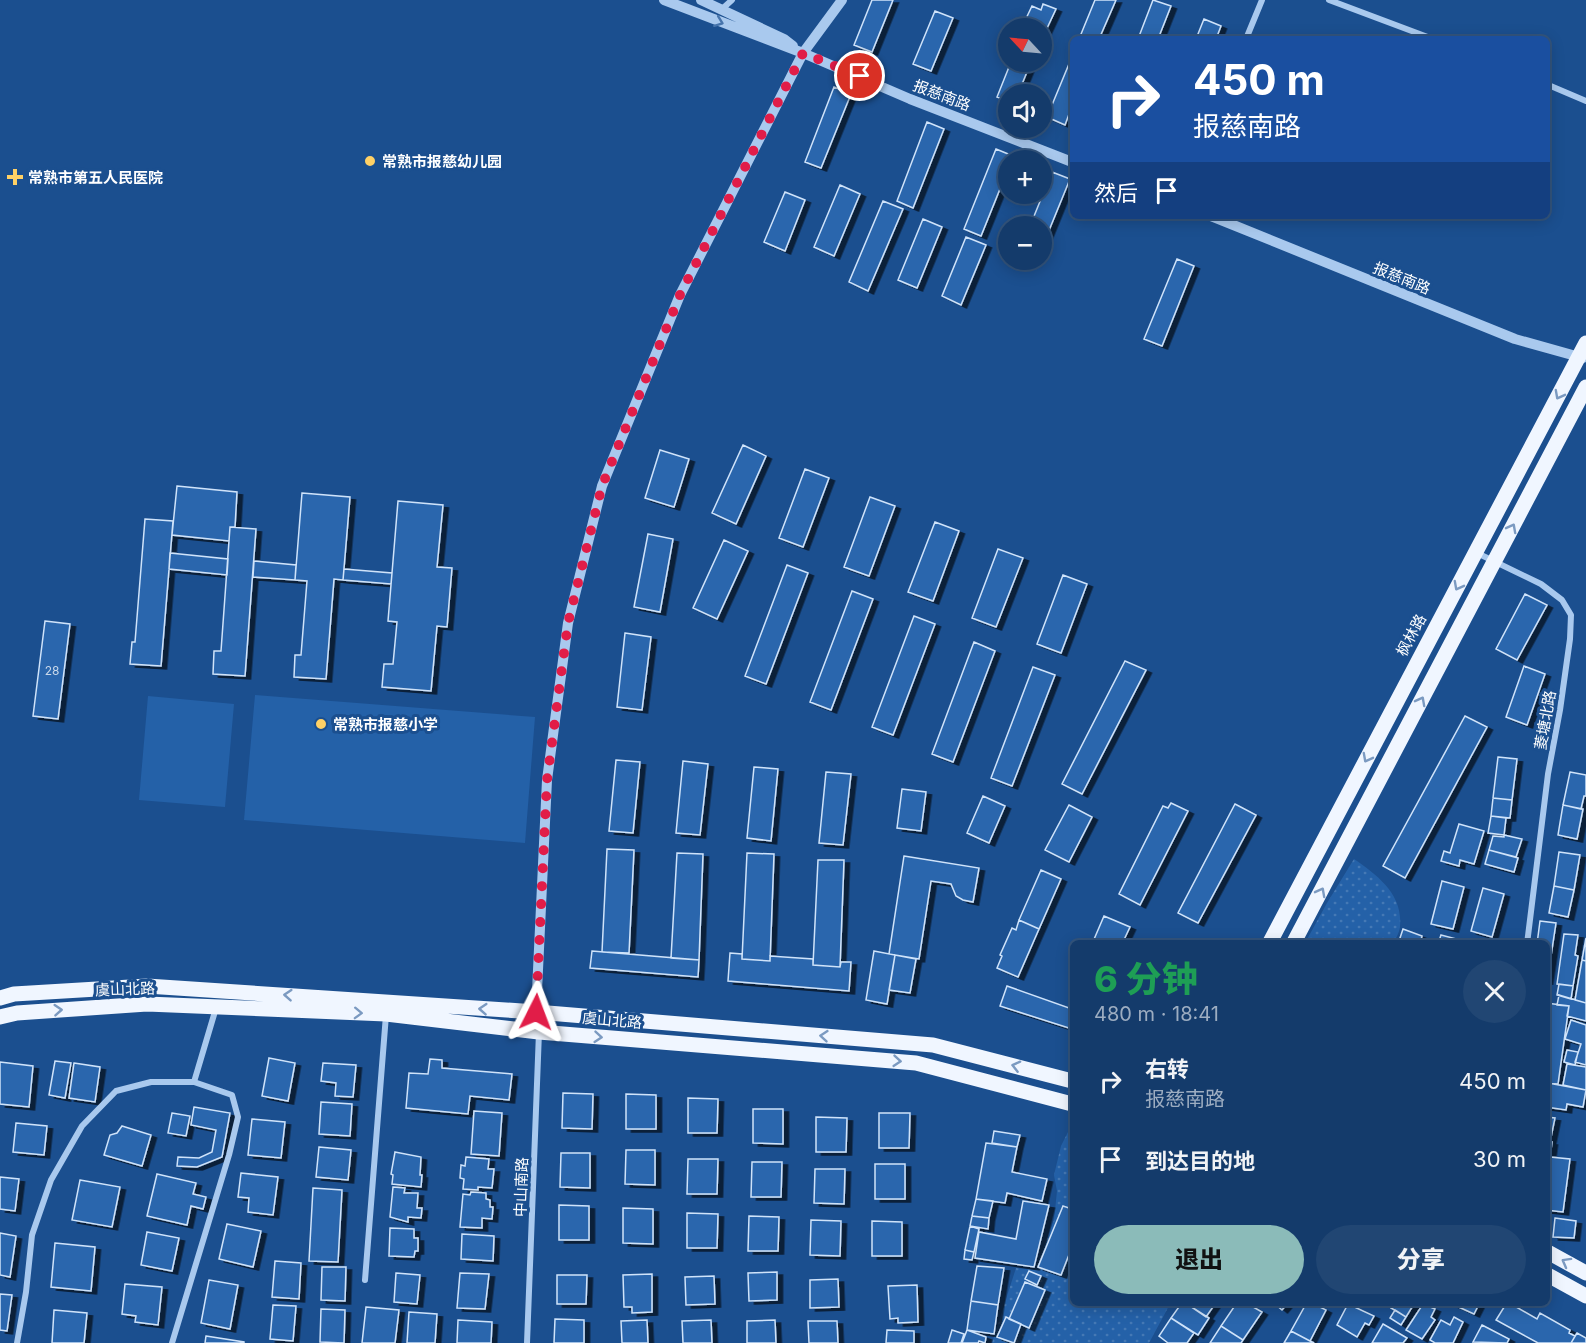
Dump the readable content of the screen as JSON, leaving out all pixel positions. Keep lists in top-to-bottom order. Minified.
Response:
{"streets":{"main road":["枫林路","虞山北路"],"street":["报慈南路","菱塘北路","中山南路"]},"crossings":[["报慈南路","枫林路"],["枫林路","菱塘北路"],["虞山北路","中山南路"]],"places":{"other":["常熟市报慈幼儿园","常熟市报慈小学"],"health":["常熟市第五人民医院"]},"house_numbers":["28"],"north":"top left","page":{"map_buttons":["+","−"],"turn":["450 m","报慈南路"],"then":"然后","heading":["6 分钟","480 m · 18:41"],"list":[{"name":"右转","note":"报慈南路","value":"450 m"},{"name":"到达目的地","value":"30 m"}],"buttons":["退出","分享"]}}
